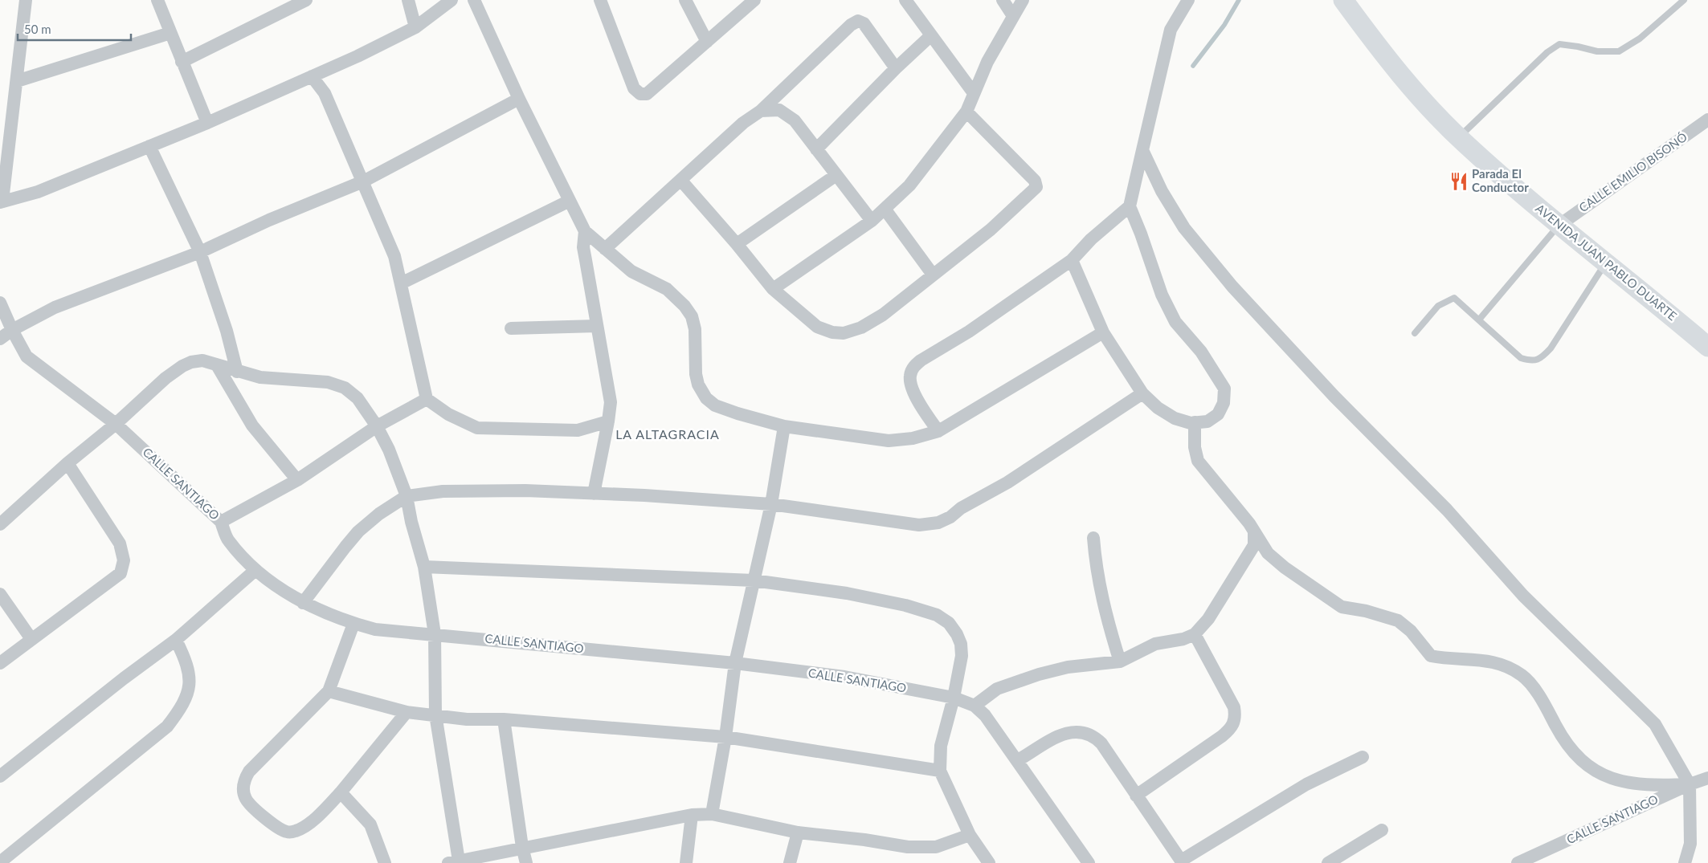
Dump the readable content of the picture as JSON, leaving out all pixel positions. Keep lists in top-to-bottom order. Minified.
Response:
{"streets":{"main road":["AVENIDA JUAN PABLO DUARTE"],"street":["CALLE EMILIO BISONÓ","CALLE SANTIAGO"]},"crossings":[["CALLE EMILIO BISONÓ","AVENIDA JUAN PABLO DUARTE"]],"districts":["LA ALTAGRACIA"],"places":{"restaurant":["Parada El Conductor"]},"scale_bar":"50 m"}
